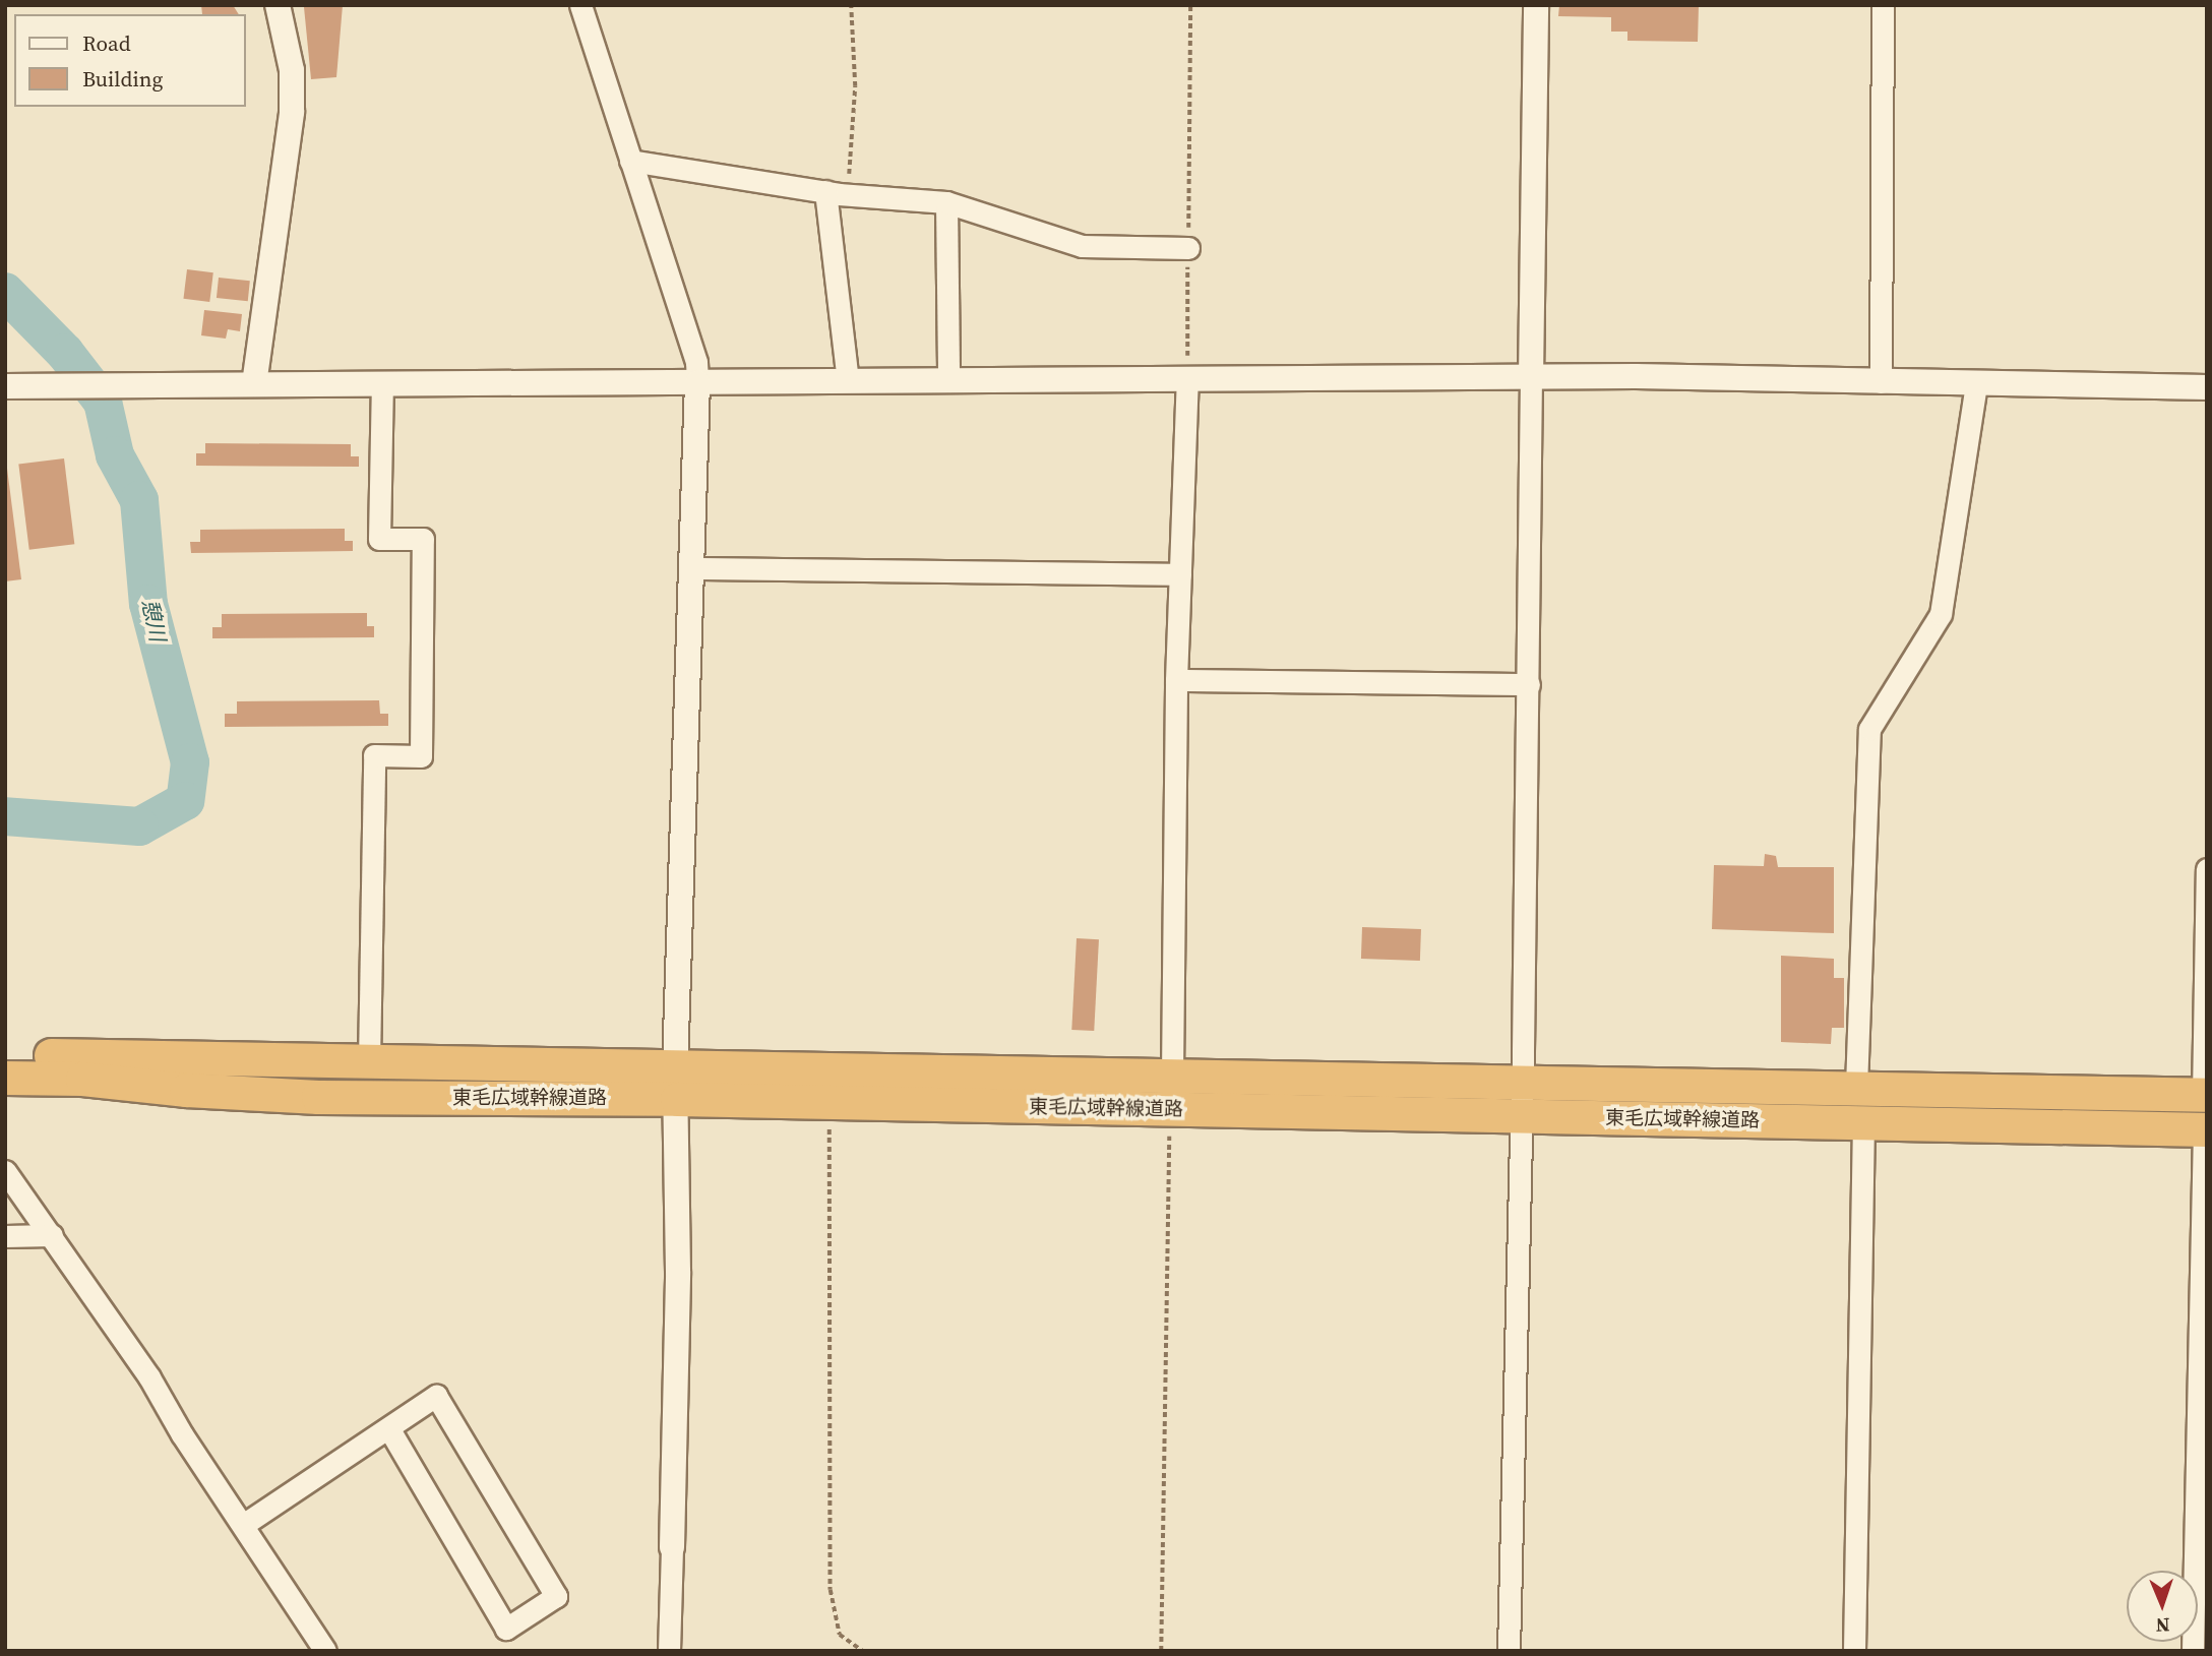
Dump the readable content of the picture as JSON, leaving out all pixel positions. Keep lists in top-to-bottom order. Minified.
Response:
{"streets":{"highway":["東毛広域幹線道路"]},"water":["憩川"],"legend":["Road","Building"],"north":"bottom"}
